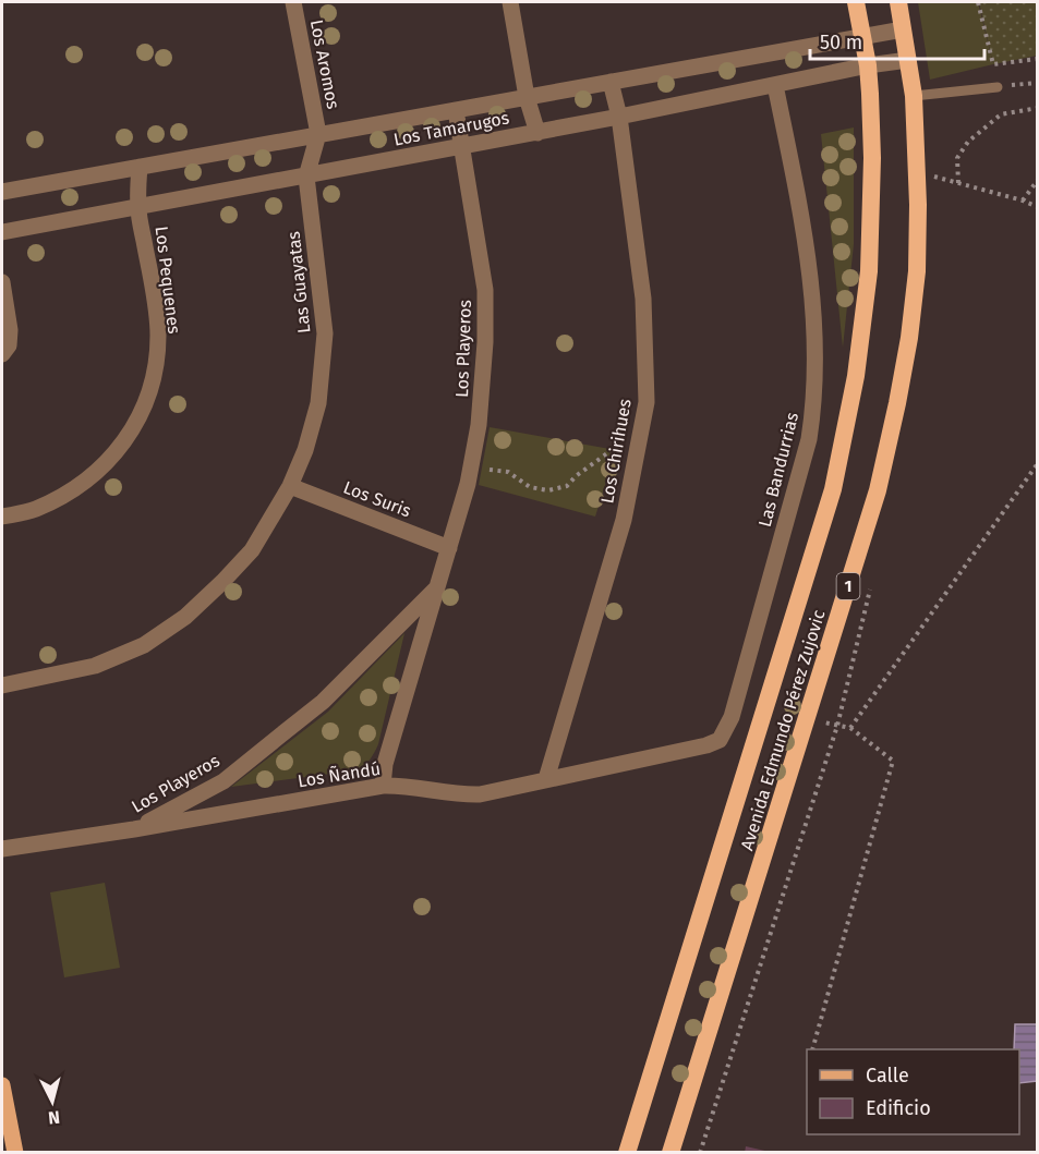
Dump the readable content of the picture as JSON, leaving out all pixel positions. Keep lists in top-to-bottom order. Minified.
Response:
{"streets":{"highway":["1","Avenida Edmundo Pérez Zujovic"],"street":["Los Aromos","Los Tamarugos","Los Pequenes","Las Guayatas","Los Playeros","Los Chirihues","Las Bandurrias","Los Suris","Los Ñandú"]},"crossings":[["Los Aromos","Los Tamarugos"],["Los Aromos","Las Guayatas"],["Los Tamarugos","Los Pequenes"],["Los Tamarugos","Las Guayatas"],["Los Tamarugos","Los Playeros"],["Los Tamarugos","Los Chirihues"],["Los Tamarugos","Las Bandurrias"],["Los Tamarugos","Avenida Edmundo Pérez Zujovic"],["Las Guayatas","Los Suris"],["Los Playeros","Los Suris"],["Los Playeros","Los Ñandú"],["Los Chirihues","Los Ñandú"],["Las Bandurrias","Los Ñandú"]],"legend":["Calle","Edificio"],"scale_bar":"50 m","north":"bottom"}
